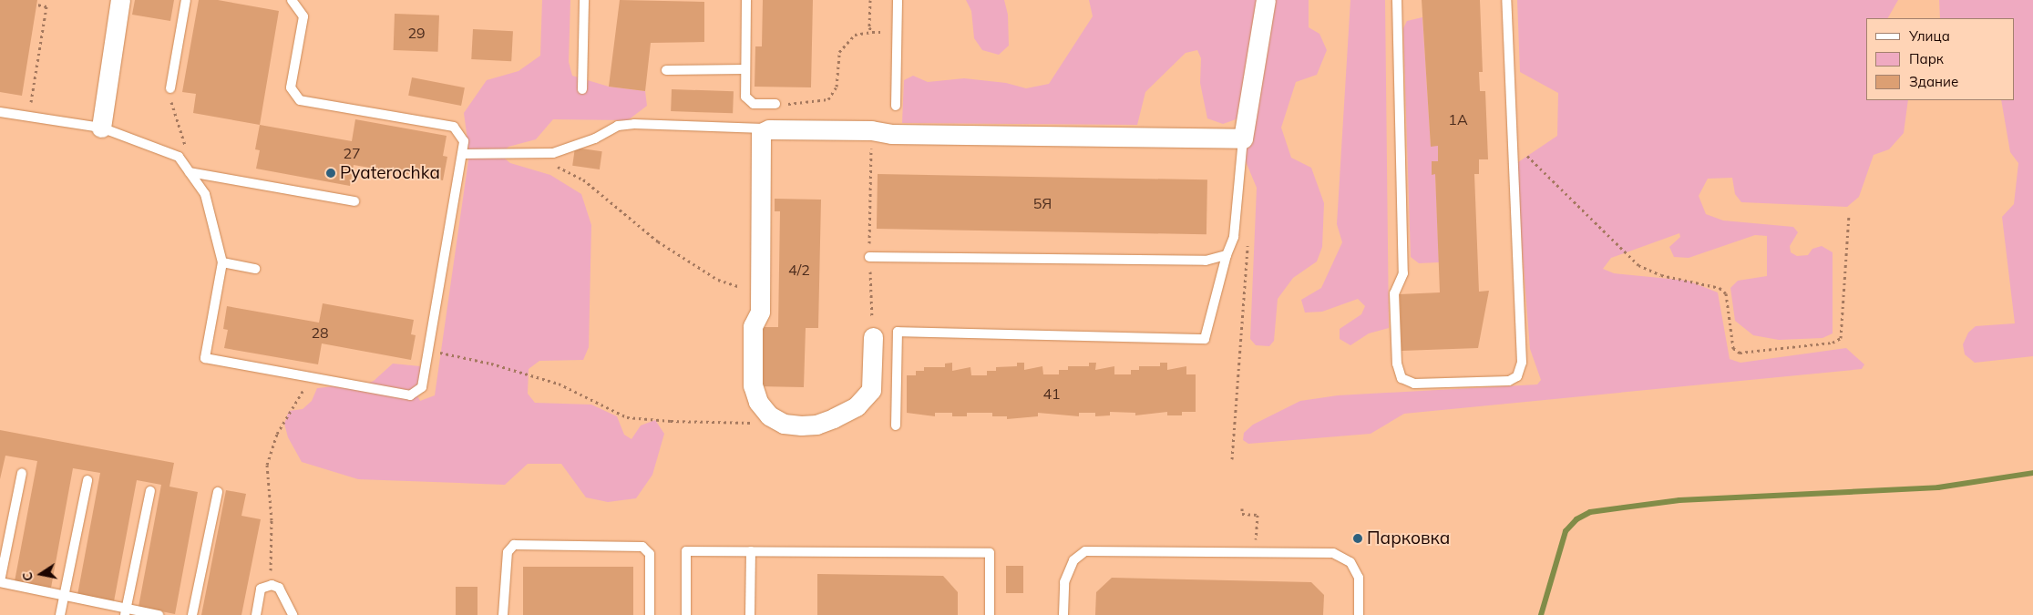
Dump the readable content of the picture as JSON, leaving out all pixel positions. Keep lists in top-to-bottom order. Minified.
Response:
{"places":["Pyaterochka","Парковка"],"house_numbers":["29","1А","27","5Я","4/2","28","41"],"legend":["Улица","Парк","Здание"],"north":"left"}
